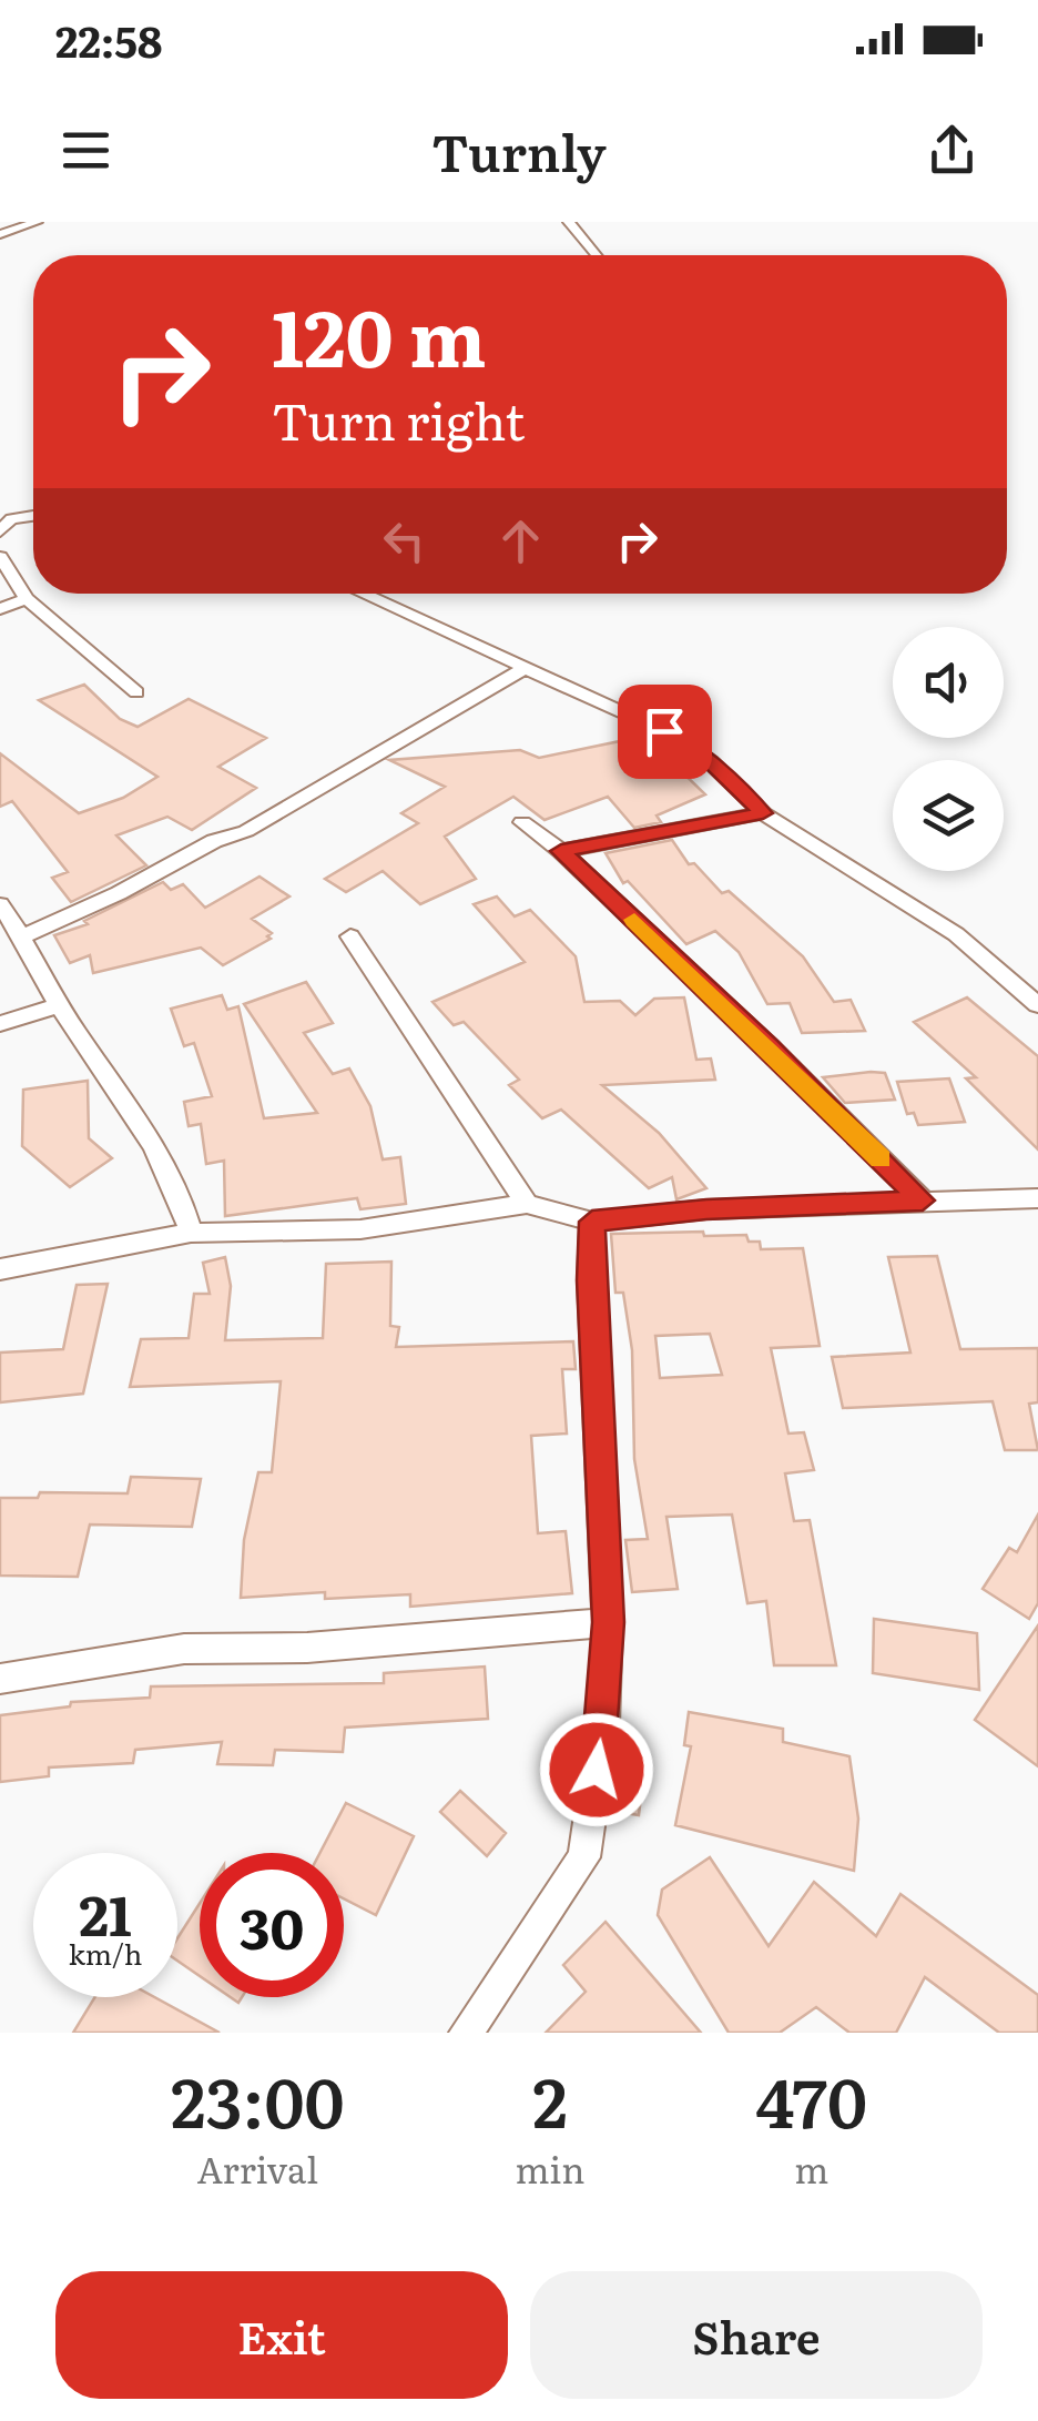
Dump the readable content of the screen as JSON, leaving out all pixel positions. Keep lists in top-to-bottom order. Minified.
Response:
{"page":{"status":"22:58","header":"Turnly","turn":["120 m","Turn right"],"speed":"21 km/h","limit":"30","eta":["23:00","Arrival","2","min","470","m"],"buttons":["Exit","Share"]}}
